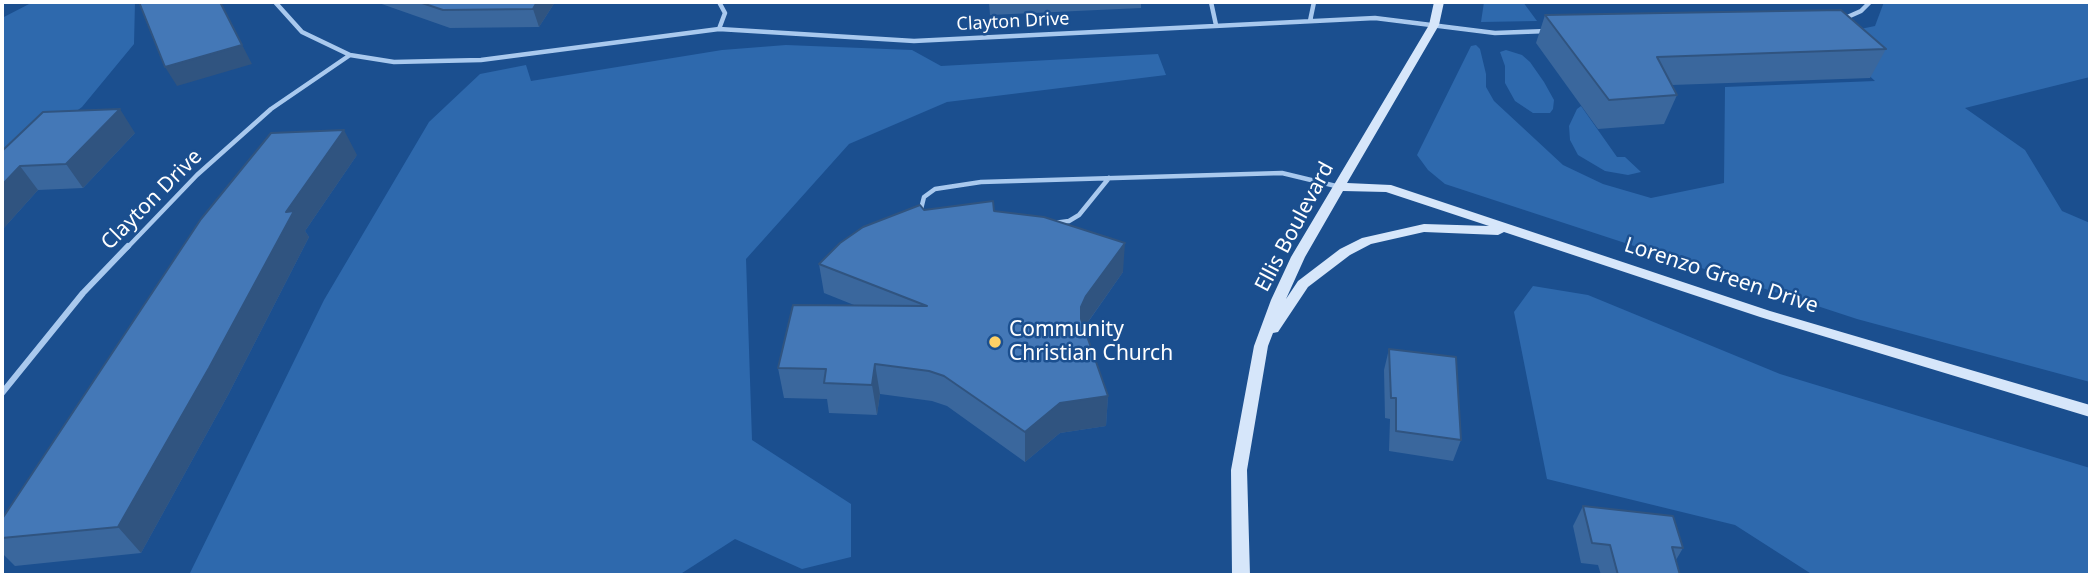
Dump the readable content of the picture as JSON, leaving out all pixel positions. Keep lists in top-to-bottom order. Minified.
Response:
{"streets":{"main road":["Ellis Boulevard","Lorenzo Green Drive"],"lane":["Clayton Drive"]},"crossings":[["Clayton Drive","Ellis Boulevard"],["Ellis Boulevard","Lorenzo Green Drive"]],"places":["Community Christian Church"]}
